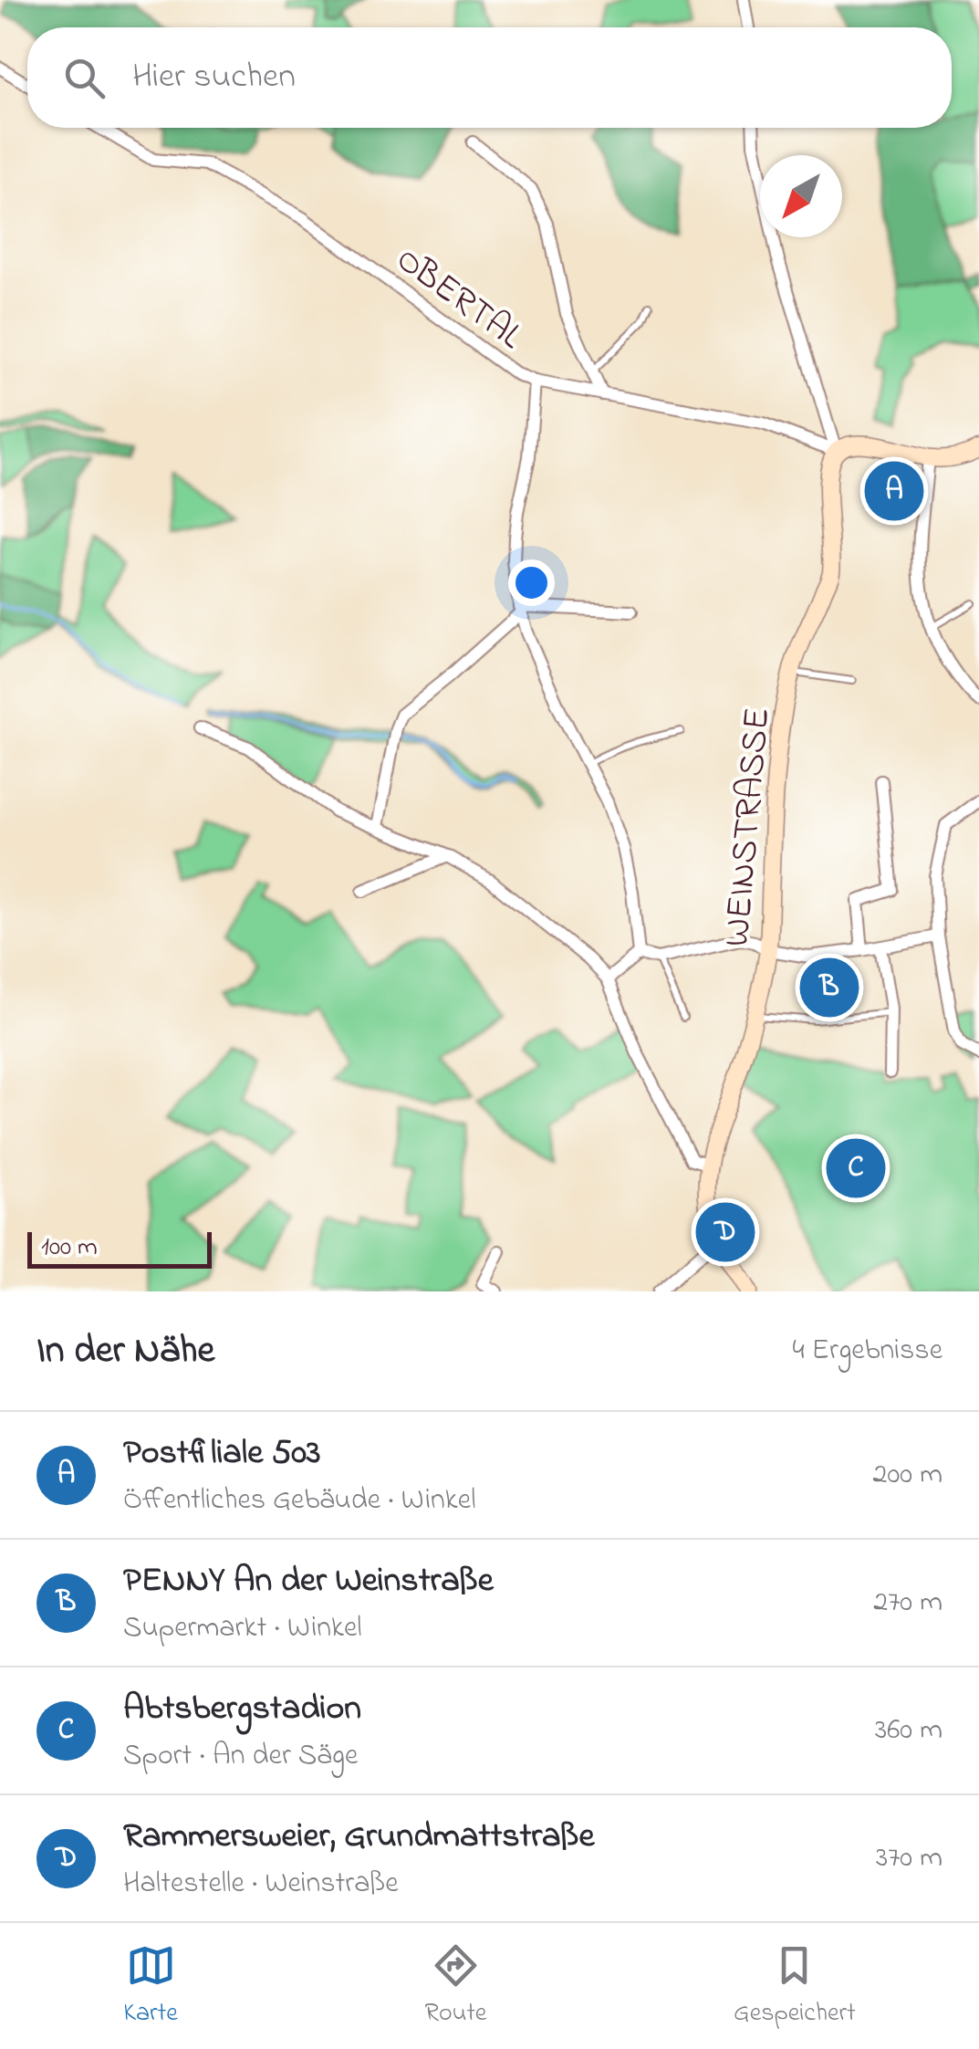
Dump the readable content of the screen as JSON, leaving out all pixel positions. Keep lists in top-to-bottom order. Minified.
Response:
{"streets":{"street":["OBERTAL","WEINSTRASSE"]},"crossings":[["OBERTAL","WEINSTRASSE"]],"scale_bar":"100 m","north":"bottom left","page":{"search":"Hier suchen","pins":["A","B","C","D"],"scale":"100 m","heading":["In der Nähe","4 Ergebnisse"],"list":[{"mark":"A","name":"Postfiliale 503","note":"Öffentliches Gebäude · Winkel","value":"200 m"},{"mark":"B","name":"PENNY An der Weinstraße","note":"Supermarkt · Winkel","value":"270 m"},{"mark":"C","name":"Abtsbergstadion","note":"Sport · An der Säge","value":"360 m"},{"mark":"D","name":"Rammersweier, Grundmattstraße","note":"Haltestelle · Weinstraße","value":"370 m"}],"nav":["Karte","Route","Gespeichert"]}}
